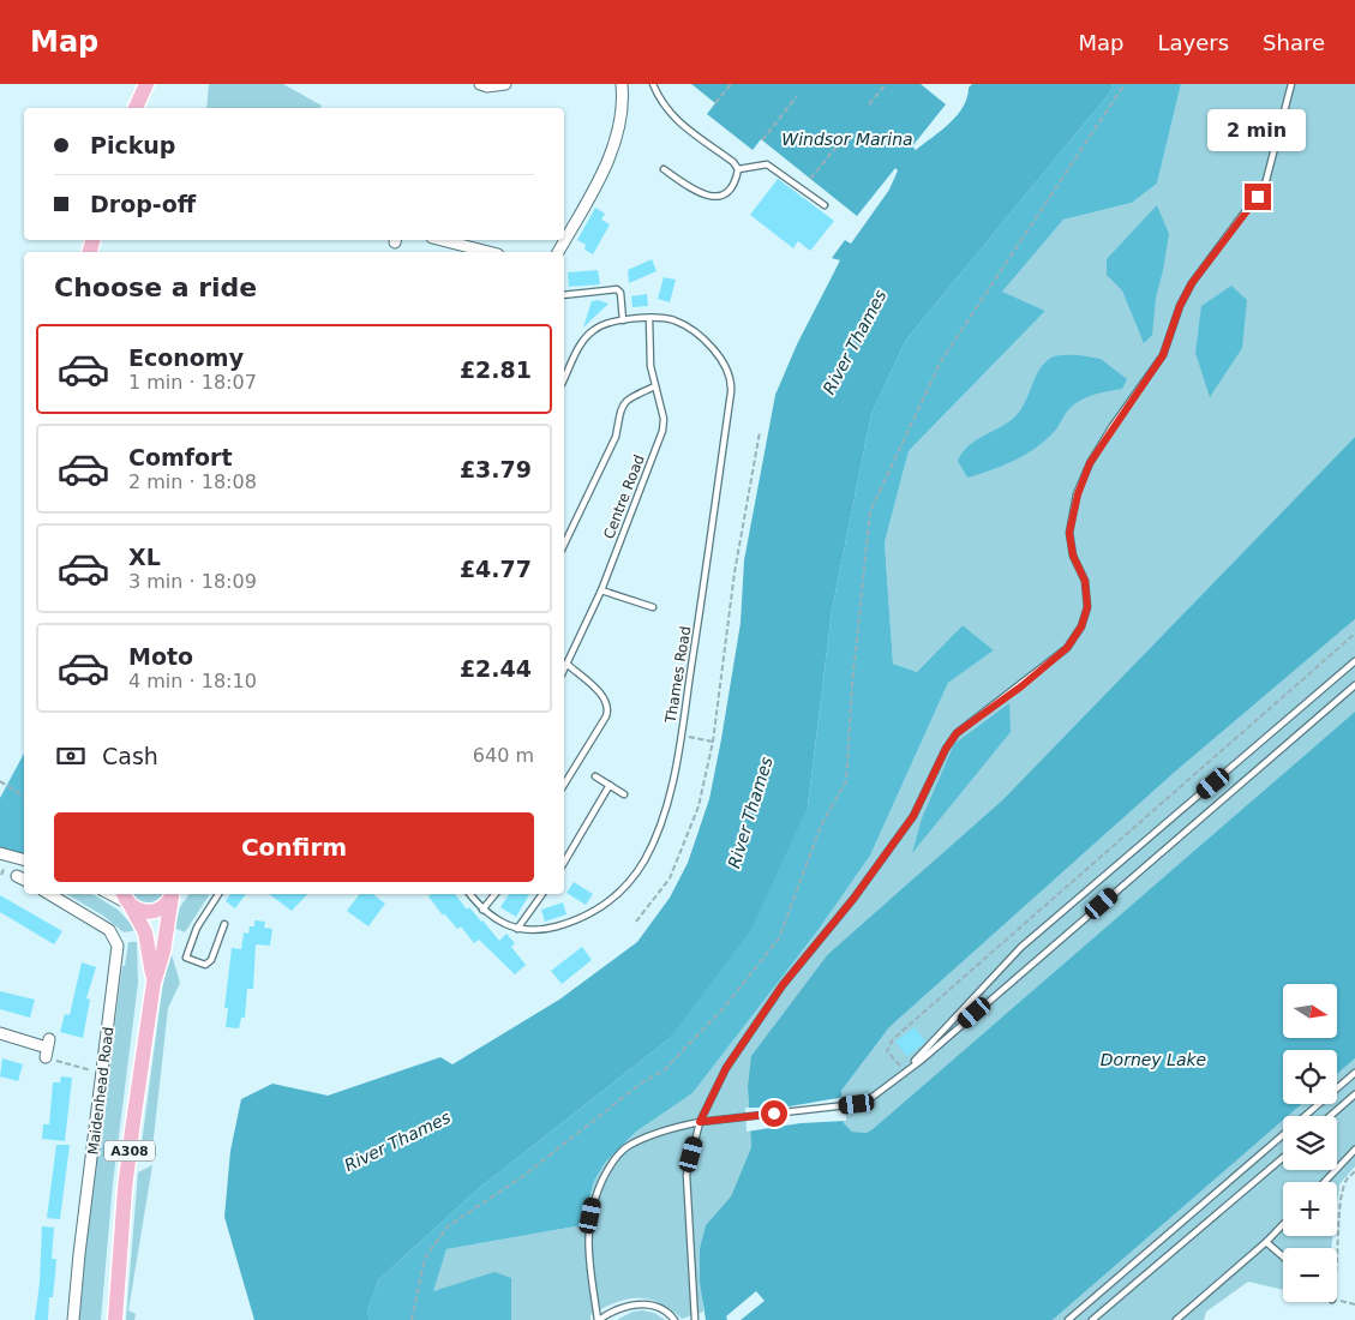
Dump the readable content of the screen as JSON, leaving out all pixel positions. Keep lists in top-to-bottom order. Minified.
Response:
{"streets":{"main road":["A308"],"street":["Maidenhead Road"],"lane":["Centre Road","Thames Road"]},"crossings":[["Centre Road","Thames Road"]],"water":["Windsor Marina","River Thames","Dorney Lake"],"north":"right","page":{"header":"Map","nav":["Map","Layers","Share"],"banner":["Pickup","Drop-off"],"bubble":"2 min","heading":"Choose a ride","list":[{"name":"Economy","note":"1 min · 18:07","value":"£2.81"},{"name":"Comfort","note":"2 min · 18:08","value":"£3.79"},{"name":"XL","note":"3 min · 18:09","value":"£4.77"},{"name":"Moto","note":"4 min · 18:10","value":"£2.44"}],"pay":["Cash","640 m"],"buttons":"Confirm","map_buttons":["+","−"]}}
